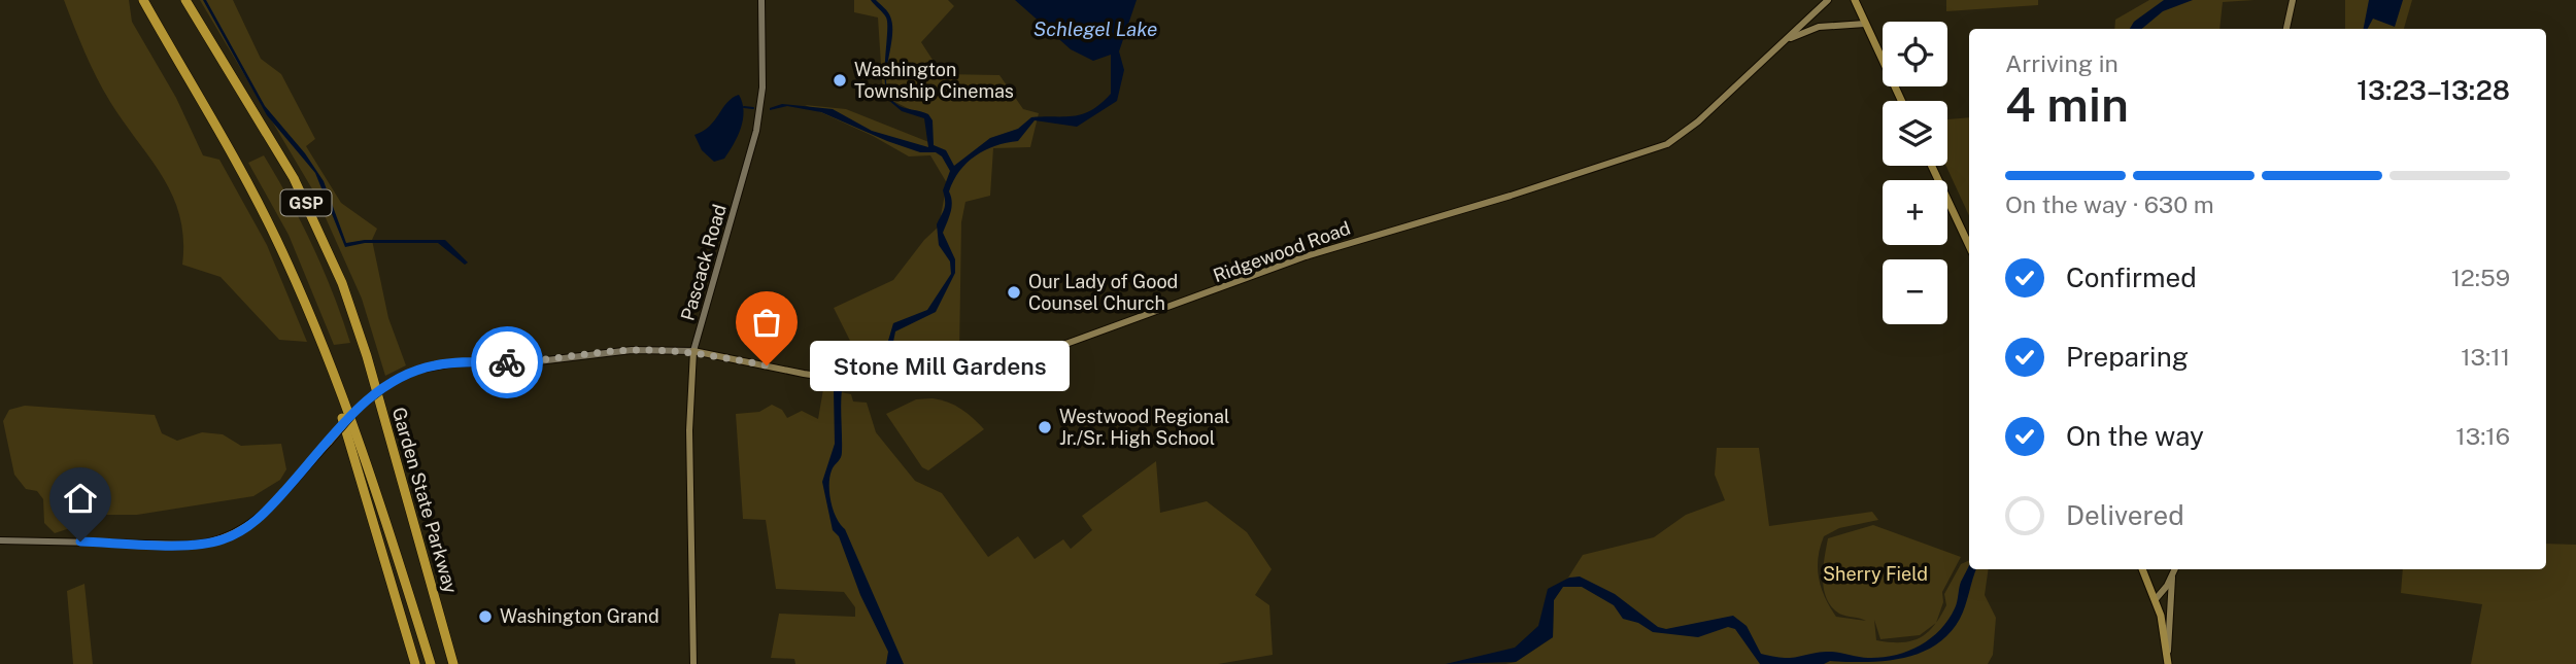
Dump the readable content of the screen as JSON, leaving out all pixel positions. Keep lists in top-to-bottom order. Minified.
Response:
{"streets":{"highway":["GSP","Garden State Parkway"],"main road":["Ridgewood Road","Pascack Road"]},"crossings":[["Ridgewood Road","Pascack Road"]],"water":["Schlegel Lake"],"parks":["Sherry Field"],"places":["Washington Township Cinemas","Our Lady of Good Counsel Church","Stone Mill Gardens","Westwood Regional Jr./Sr. High School","Washington Grand"],"page":{"map_buttons":["+","−"],"heading":["4 min","Arriving in","13:23–13:28"],"bar":"On the way · 630 m","list":[["Confirmed","12:59"],["Preparing","13:11"],["On the way","13:16"],"Delivered"],"bubble":"Stone Mill Gardens"}}
